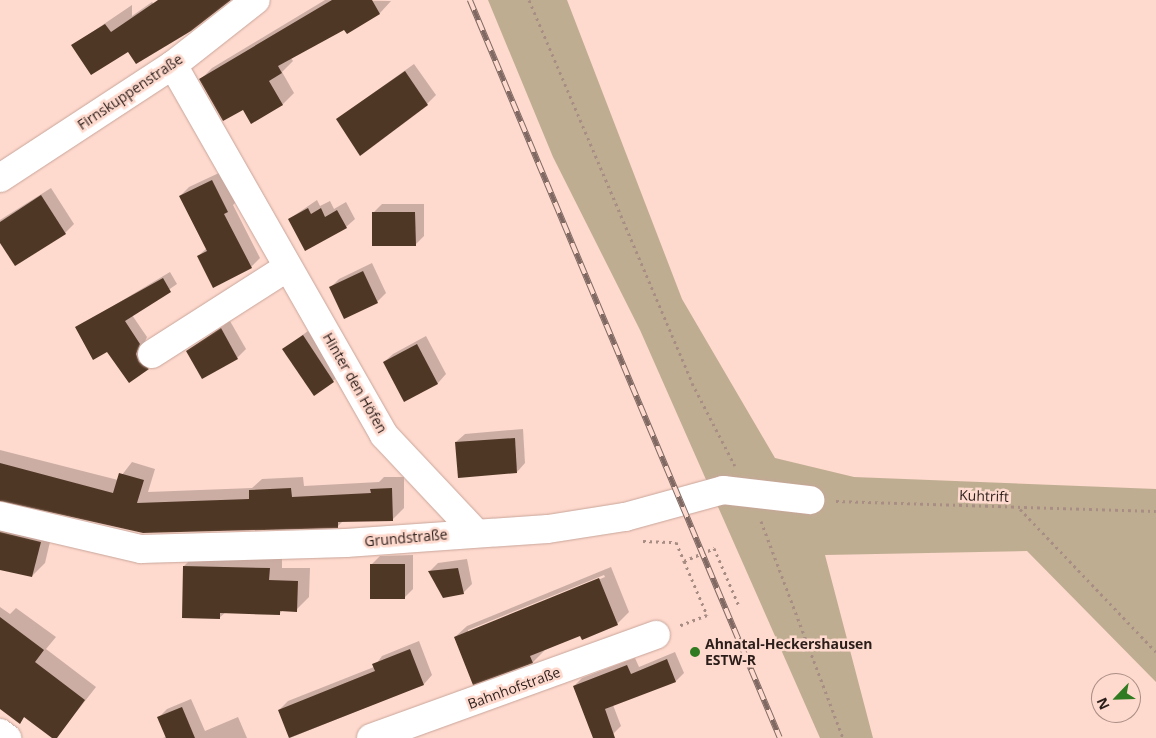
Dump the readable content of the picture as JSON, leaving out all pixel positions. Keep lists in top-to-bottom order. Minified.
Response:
{"streets":{"street":["Firnskuppenstraße","Hinter den Höfen","Grundstraße","Bahnhofstraße"],"path":["Kuhtrift"]},"crossings":[["Firnskuppenstraße","Hinter den Höfen"],["Hinter den Höfen","Grundstraße"],["Kuhtrift","Grundstraße"]],"places":["Ahnatal-Heckershausen ESTW-R"],"north":"bottom left"}
